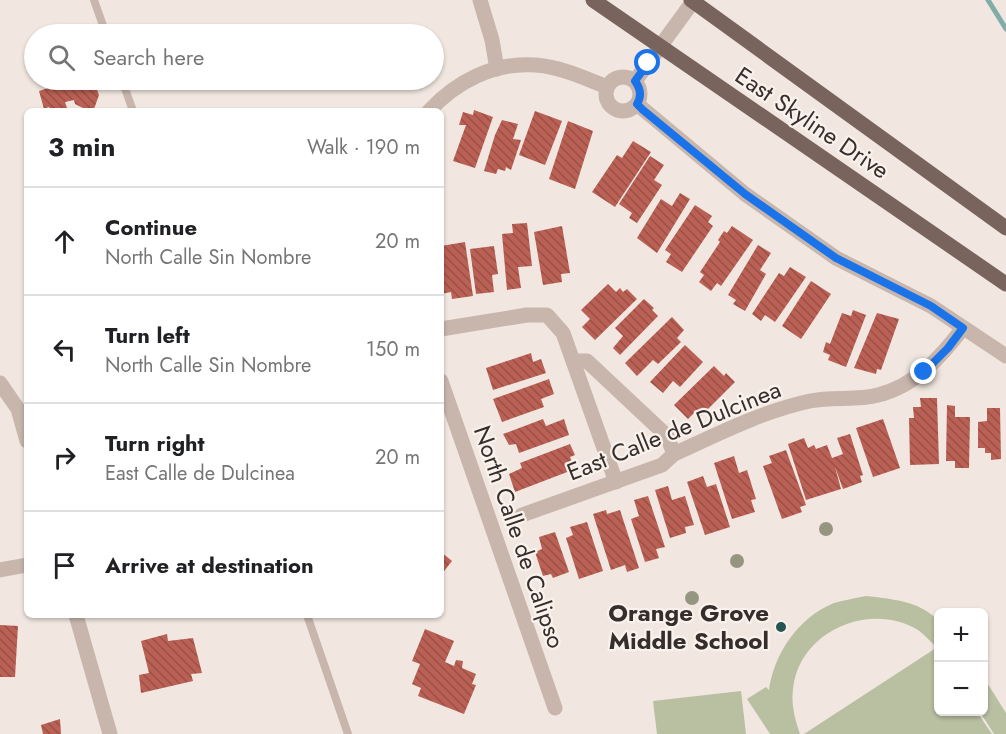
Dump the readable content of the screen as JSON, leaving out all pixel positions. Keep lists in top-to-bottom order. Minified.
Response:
{"streets":{"main road":["East Skyline Drive"],"street":["East Calle de Dulcinea","North Calle de Calipso"]},"places":["Orange Grove Middle School"],"page":{"search":"Search here","heading":["3 min","Walk · 190 m"],"list":[["Continue","North Calle Sin Nombre","20 m"],["Turn left","North Calle Sin Nombre","150 m"],["Turn right","East Calle de Dulcinea","20 m"],"Arrive at destination"],"map_buttons":["+","−"]}}
